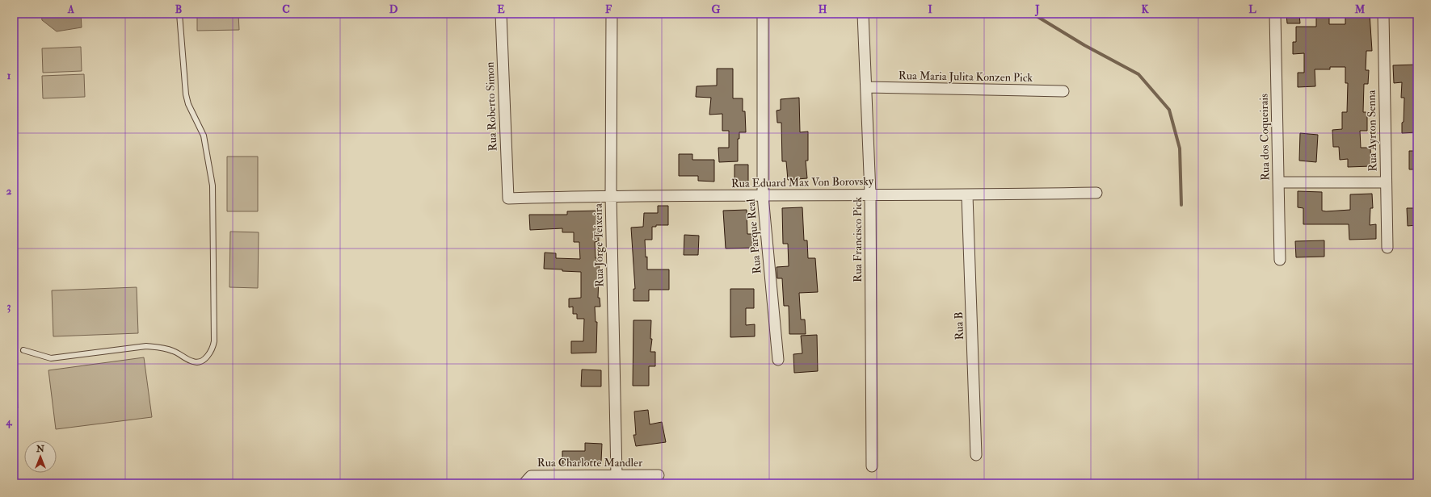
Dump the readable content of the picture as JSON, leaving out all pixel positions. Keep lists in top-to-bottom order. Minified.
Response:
{"streets":{"street":["Rua Maria Julita Konzen Pick","Rua Roberto Simon","Rua Ayrton Senna","Rua dos Coqueirais","Rua Eduard Max Von Borovsky","Rua Parque Real","Rua Francisco Pick","Rua Jorge Teixeira","Rua B","Rua Charlotte Mandler"]},"crossings":[["Rua Maria Julita Konzen Pick","Rua Francisco Pick"],["Rua Roberto Simon","Rua Eduard Max Von Borovsky"],["Rua Eduard Max Von Borovsky","Rua Parque Real"],["Rua Eduard Max Von Borovsky","Rua Francisco Pick"],["Rua Eduard Max Von Borovsky","Rua Jorge Teixeira"],["Rua Eduard Max Von Borovsky","Rua B"],["Rua Jorge Teixeira","Rua Charlotte Mandler"]],"north":"top","grid":{"columns":["A","B","C","D","E","F","G","H","I","J","K","L","M"],"rows":["1","2","3","4"]}}
